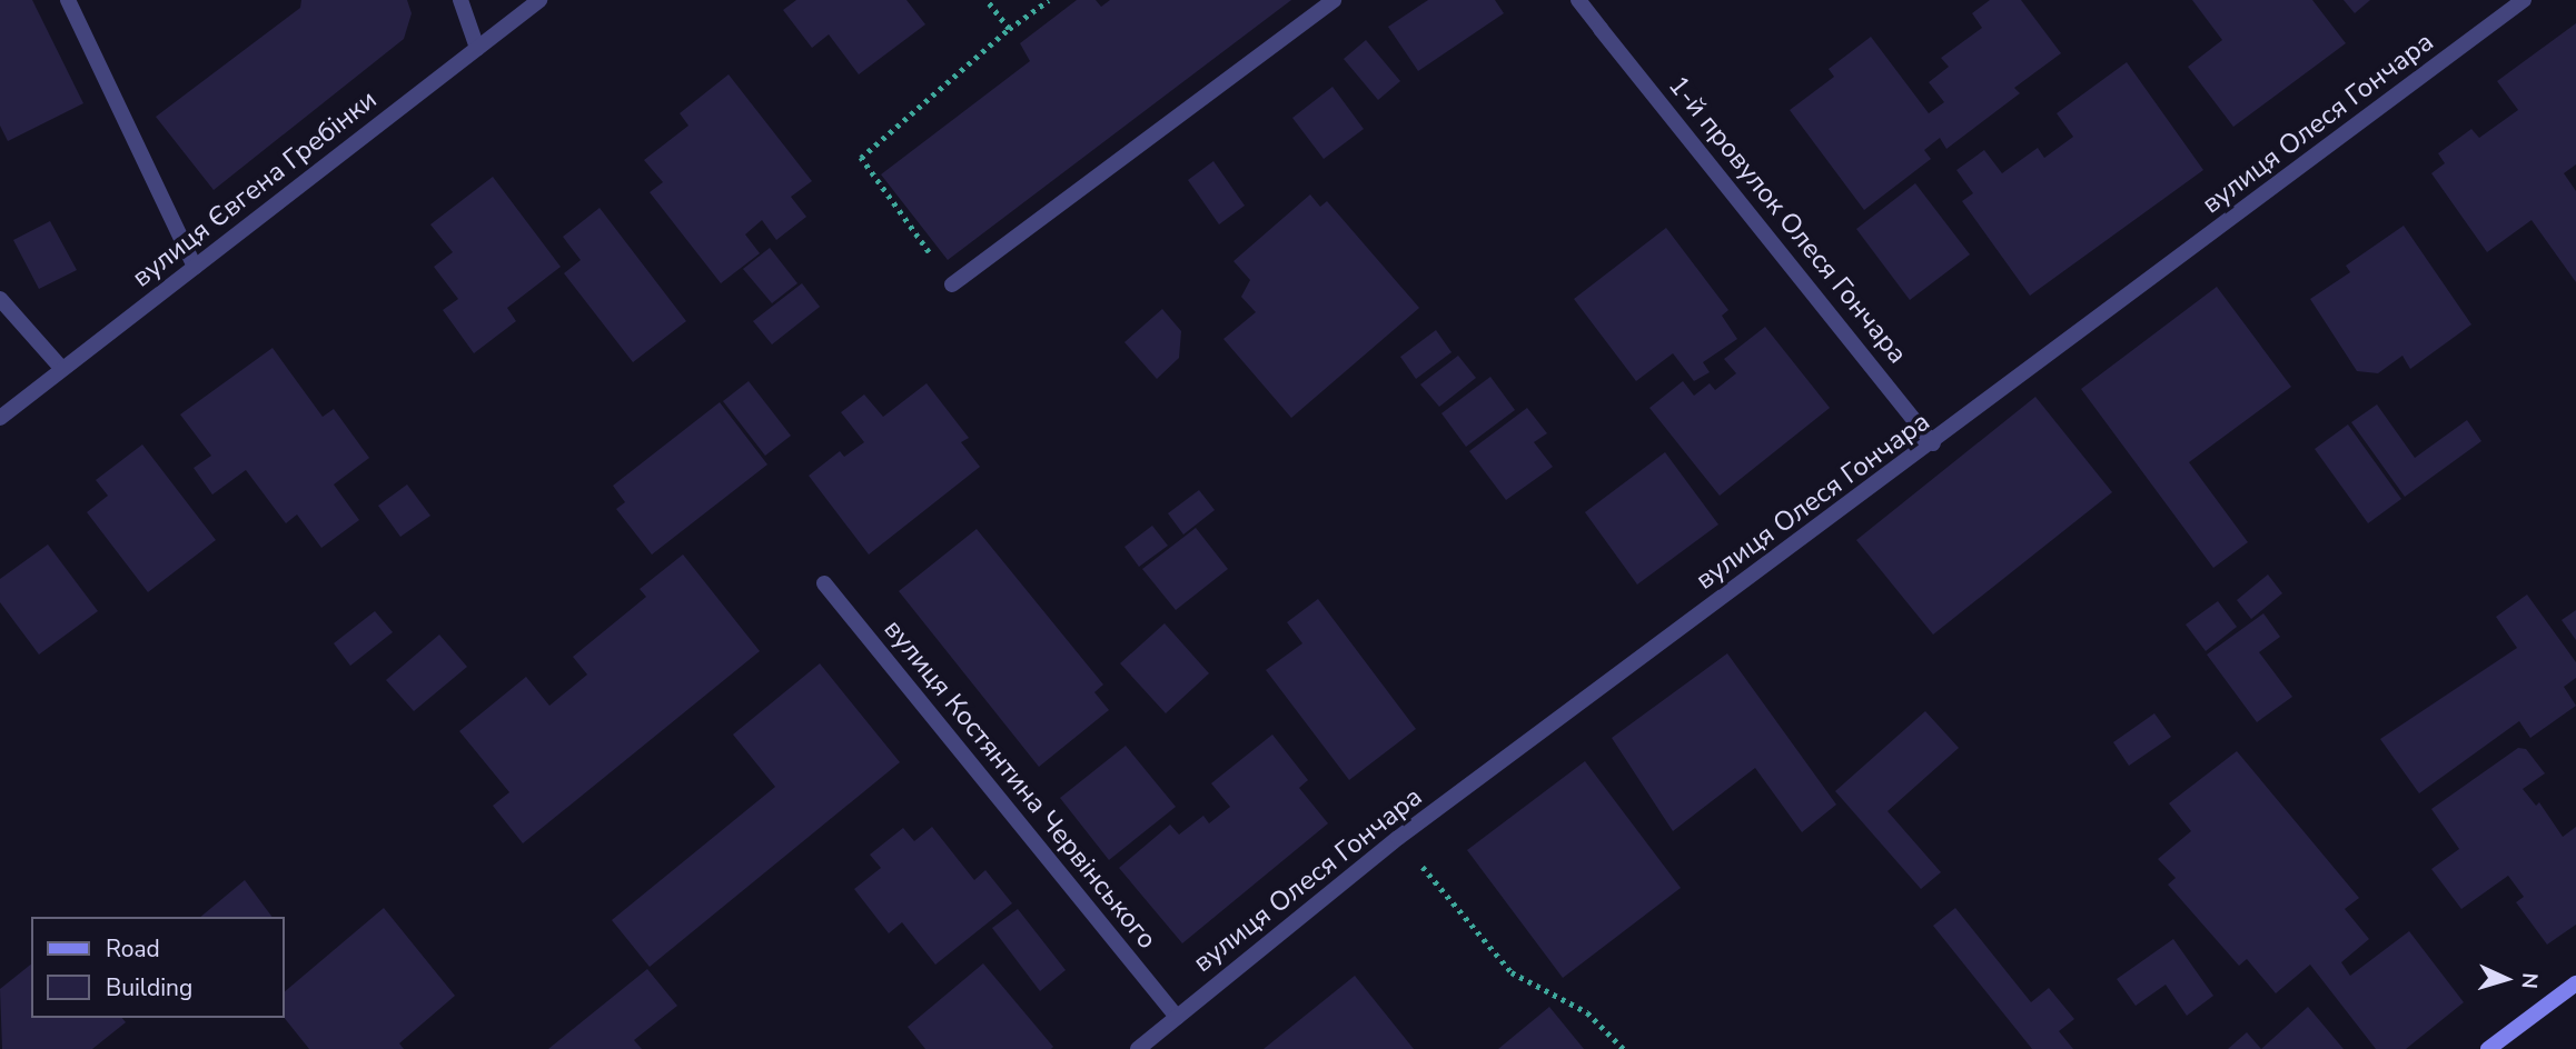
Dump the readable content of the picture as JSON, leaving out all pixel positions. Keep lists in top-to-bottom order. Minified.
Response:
{"streets":{"street":["вулиця Олеся Гончара","вулиця Євгена Гребінки","1-й провулок Олеся Гончара","вулиця Костянтина Червінського"]},"crossings":[["вулиця Олеся Гончара","1-й провулок Олеся Гончара"],["вулиця Олеся Гончара","вулиця Костянтина Червінського"]],"legend":["Road","Building"],"north":"right"}
